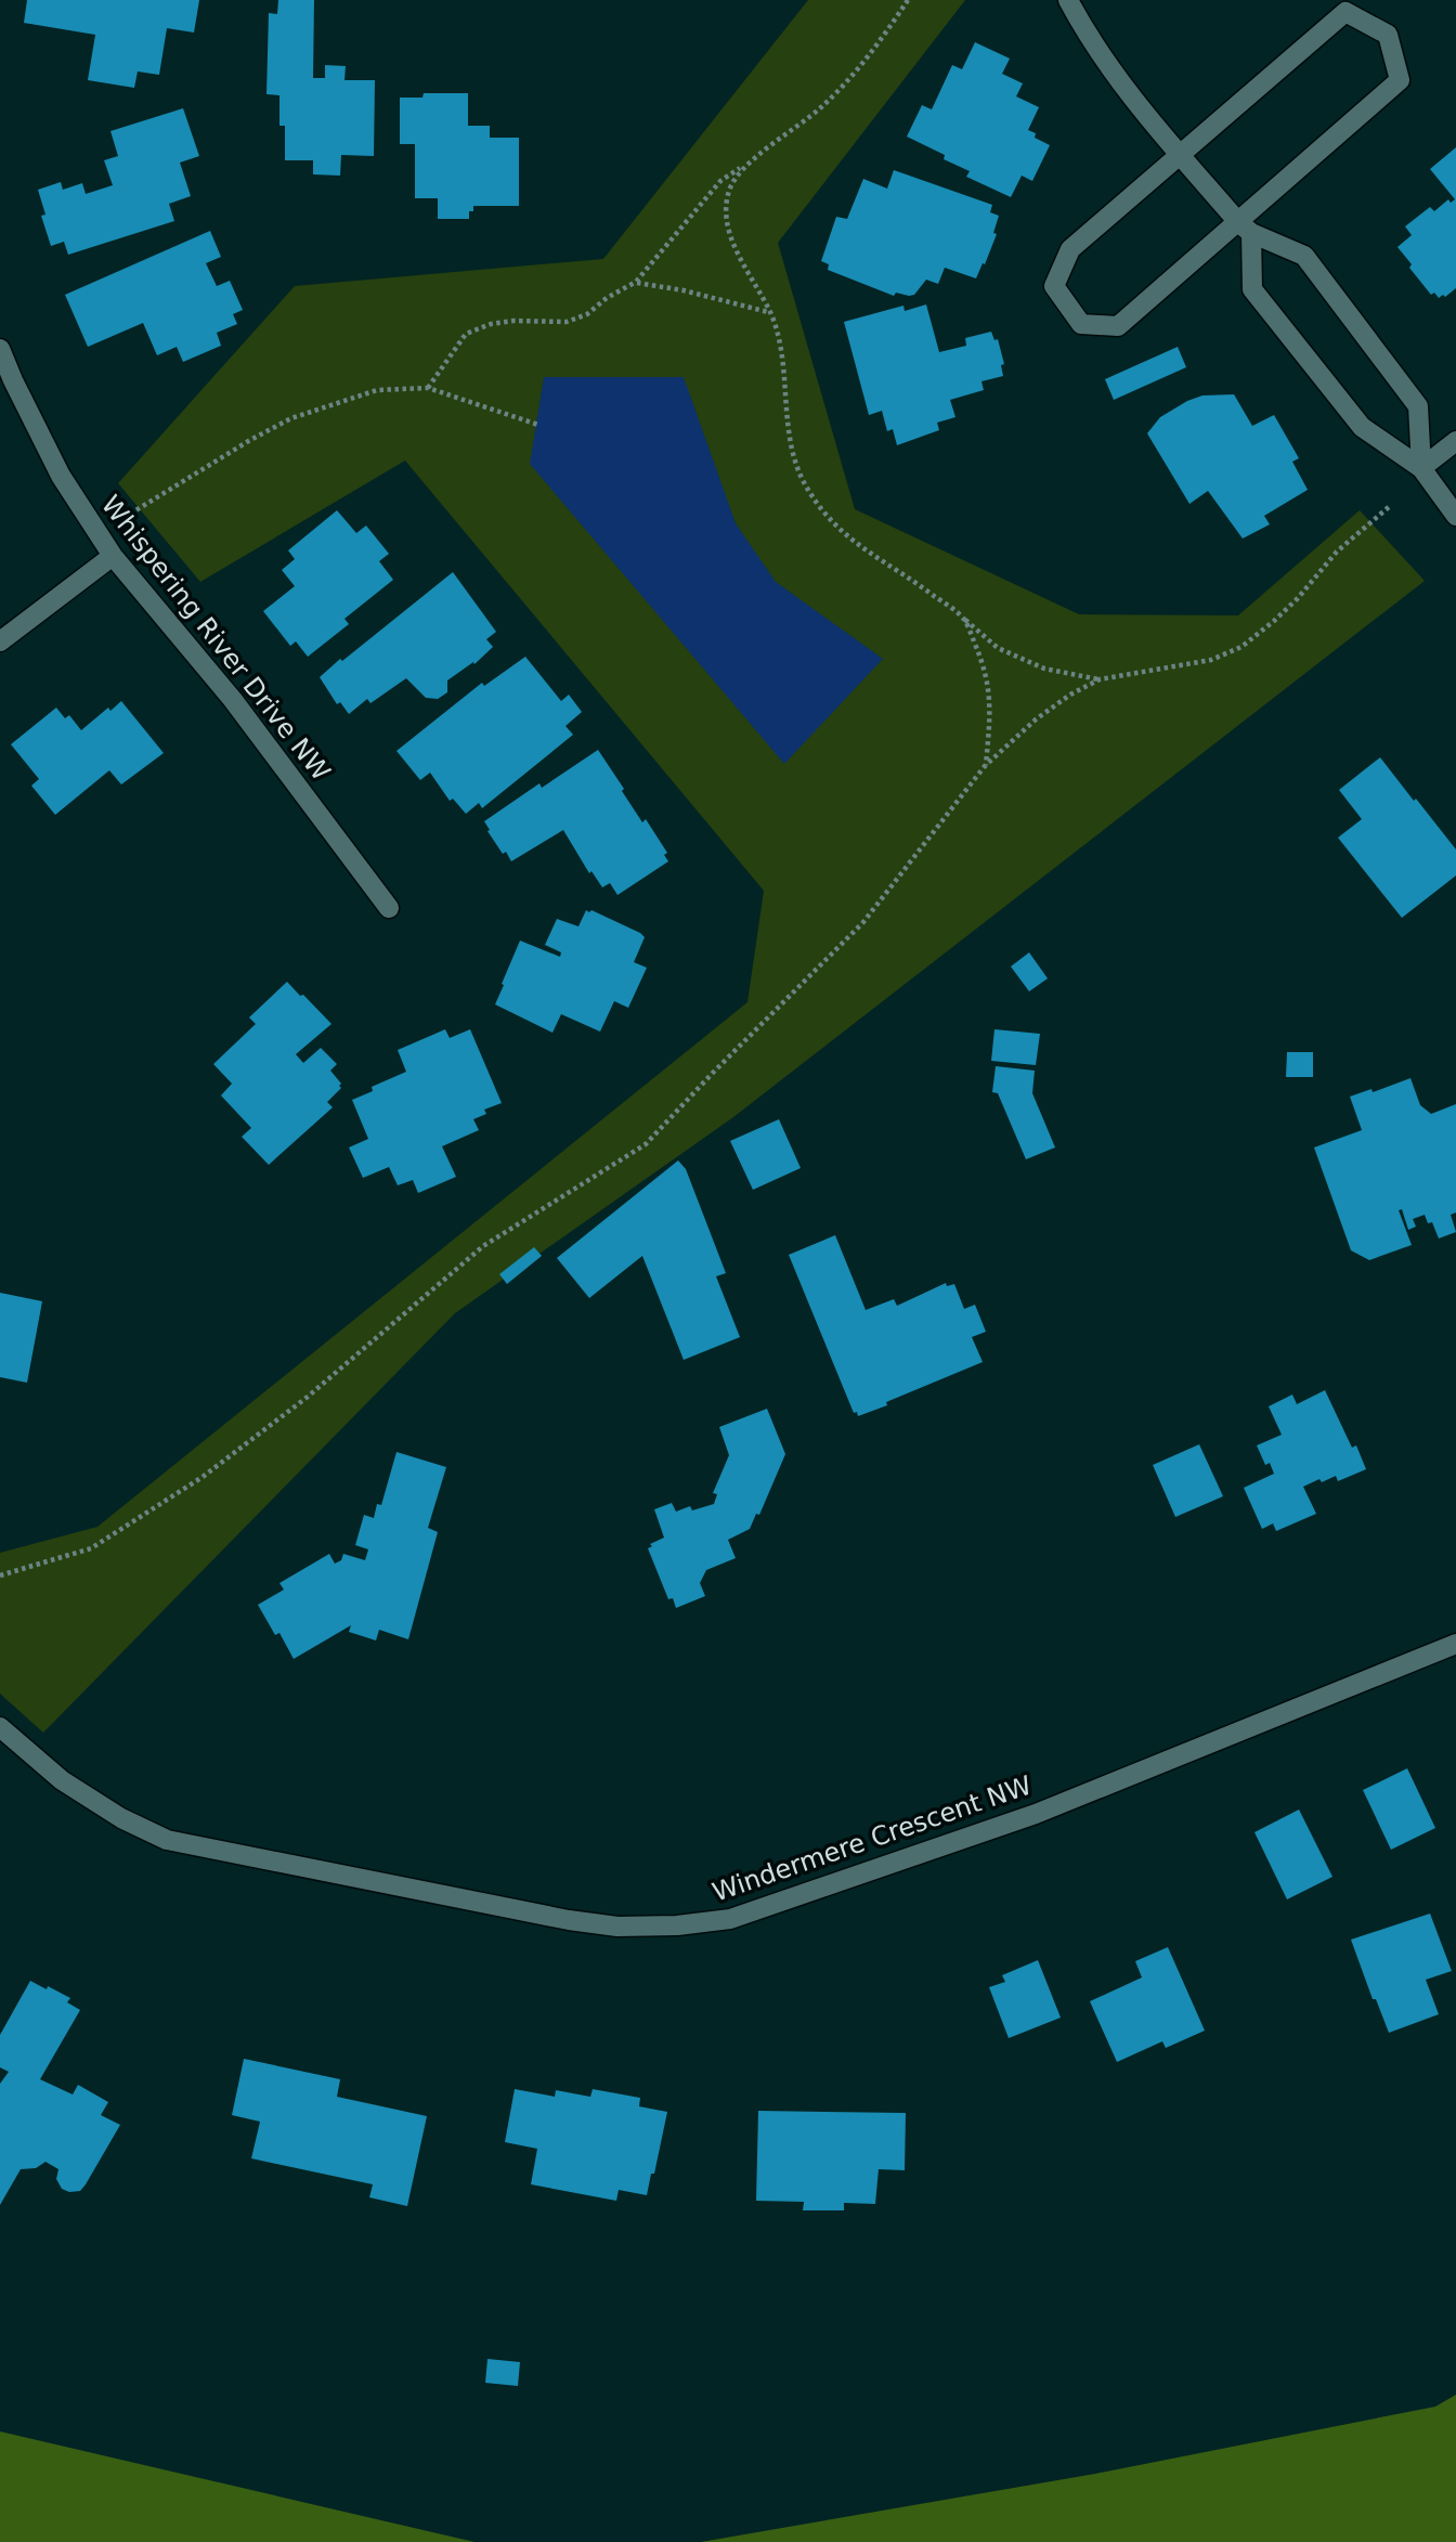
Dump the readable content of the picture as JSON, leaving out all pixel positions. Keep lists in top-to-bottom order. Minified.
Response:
{"streets":{"street":["Whispering River Drive NW","Windermere Crescent NW"]}}
